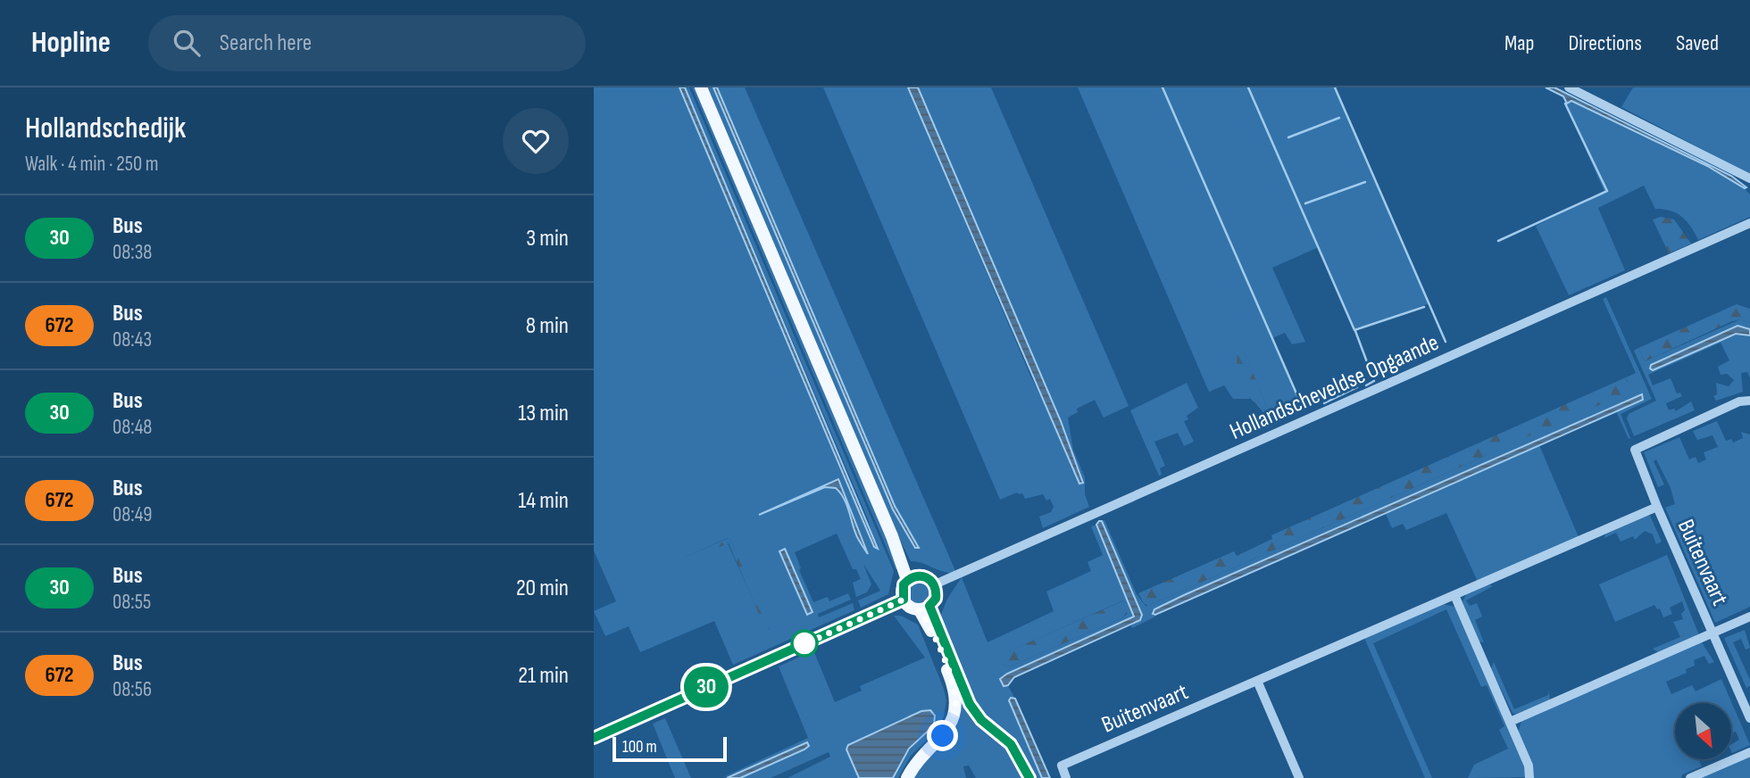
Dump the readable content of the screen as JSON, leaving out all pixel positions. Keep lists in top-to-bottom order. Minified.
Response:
{"streets":{"street":["Hollandscheveldse Opgaande","Buitenvaart"]},"lines":["bus line 30"],"scale_bar":"100 m","north":"bottom right","page":{"header":"Hopline","search":"Search here","nav":["Map","Directions","Saved"],"heading":["Hollandschedijk","Walk · 4 min · 250 m"],"on_map":"30","list":[{"mark":"30","name":"Bus","note":"08:38","value":"3 min"},{"mark":"672","name":"Bus","note":"08:43","value":"8 min"},{"mark":"30","name":"Bus","note":"08:48","value":"13 min"},{"mark":"672","name":"Bus","note":"08:49","value":"14 min"},{"mark":"30","name":"Bus","note":"08:55","value":"20 min"},{"mark":"672","name":"Bus","note":"08:56","value":"21 min"}],"scale":"100 m"}}
